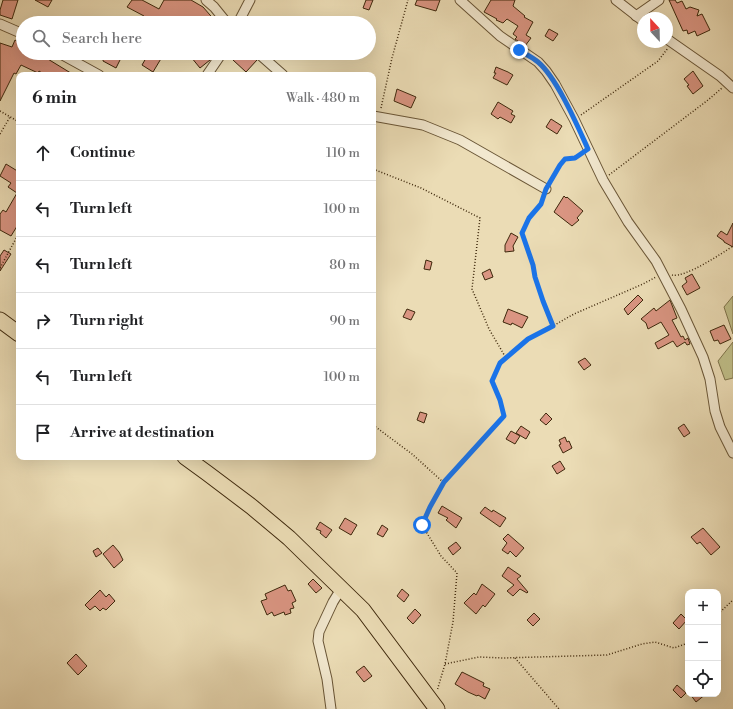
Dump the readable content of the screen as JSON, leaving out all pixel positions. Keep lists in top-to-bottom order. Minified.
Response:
{"north":"top","page":{"search":"Search here","heading":["6 min","Walk · 480 m"],"list":[["Continue","110 m"],["Turn left","100 m"],["Turn left","80 m"],["Turn right","90 m"],["Turn left","100 m"],"Arrive at destination"],"map_buttons":["+","−"]}}
